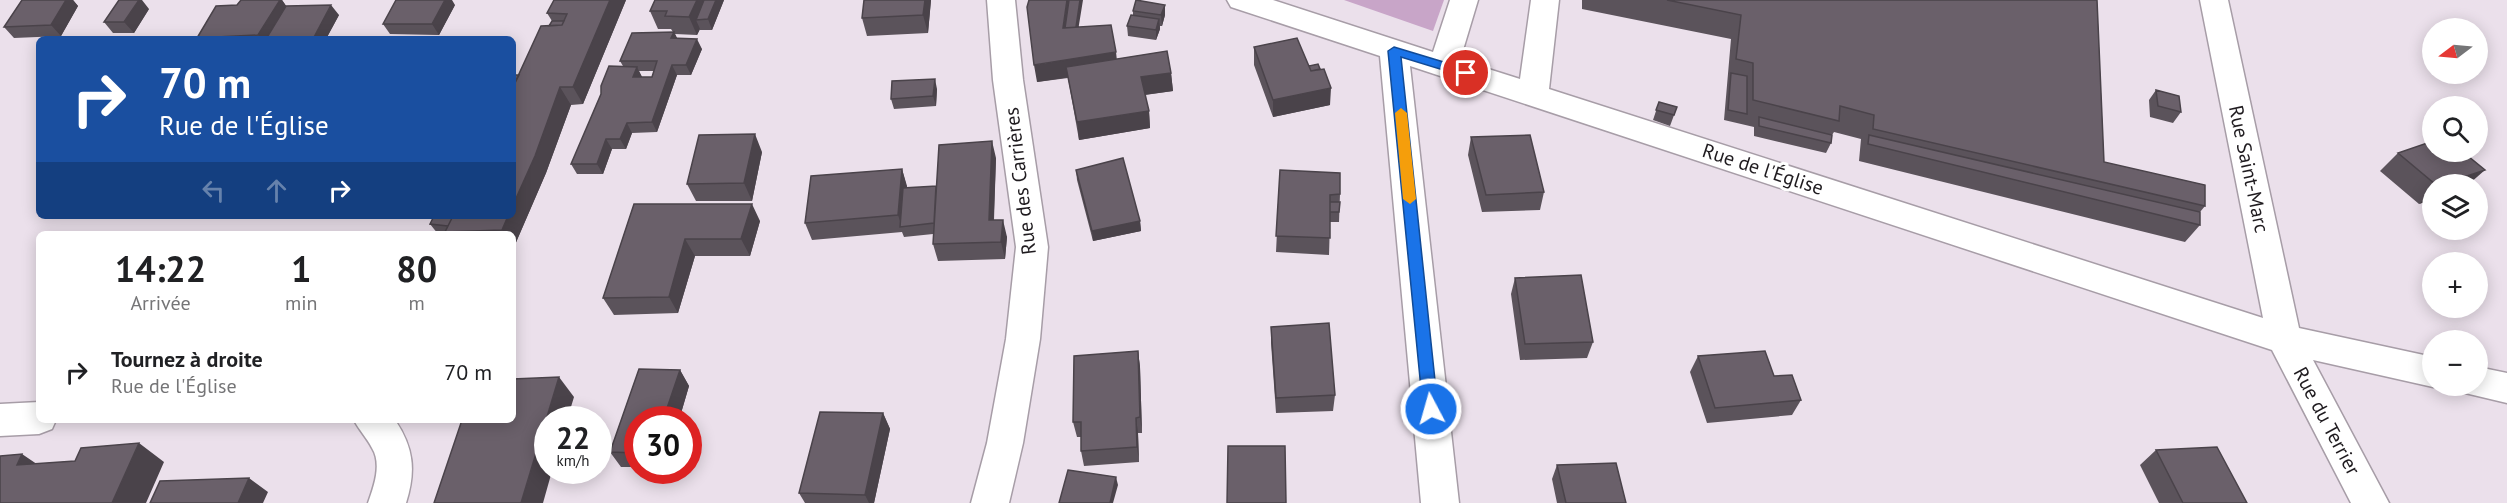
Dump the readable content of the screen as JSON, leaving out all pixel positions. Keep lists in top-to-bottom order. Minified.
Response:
{"streets":{"street":["Rue de l'Église","Rue Saint-Marc","Rue des Carrières","Rue du Terrier"]},"crossings":[["Rue de l'Église","Rue Saint-Marc"],["Rue de l'Église","Rue du Terrier"],["Rue Saint-Marc","Rue du Terrier"]],"north":"left","page":{"map_buttons":["+","−"],"turn":["70 m","Rue de l'Église"],"eta":["14:22","Arrivée","1","min","80","m"],"list":[{"name":"Tournez à droite","note":"Rue de l'Église","value":"70 m"}],"speed":"22 km/h","limit":"30"}}
